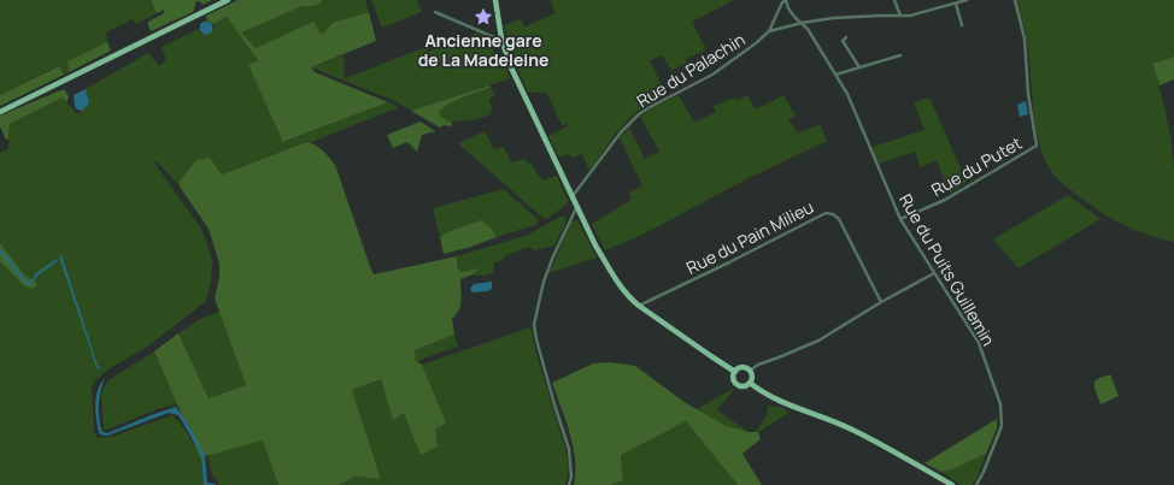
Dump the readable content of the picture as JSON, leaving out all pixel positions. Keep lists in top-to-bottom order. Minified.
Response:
{"streets":{"street":["Rue du Palachin","Rue du Putet","Rue du Pain Milieu","Rue du Puits Guillemin"]},"crossings":[["Rue du Palachin","Rue du Puits Guillemin"],["Rue du Putet","Rue du Puits Guillemin"]],"places":{"place":["Ancienne gare de La Madeleine"]}}
